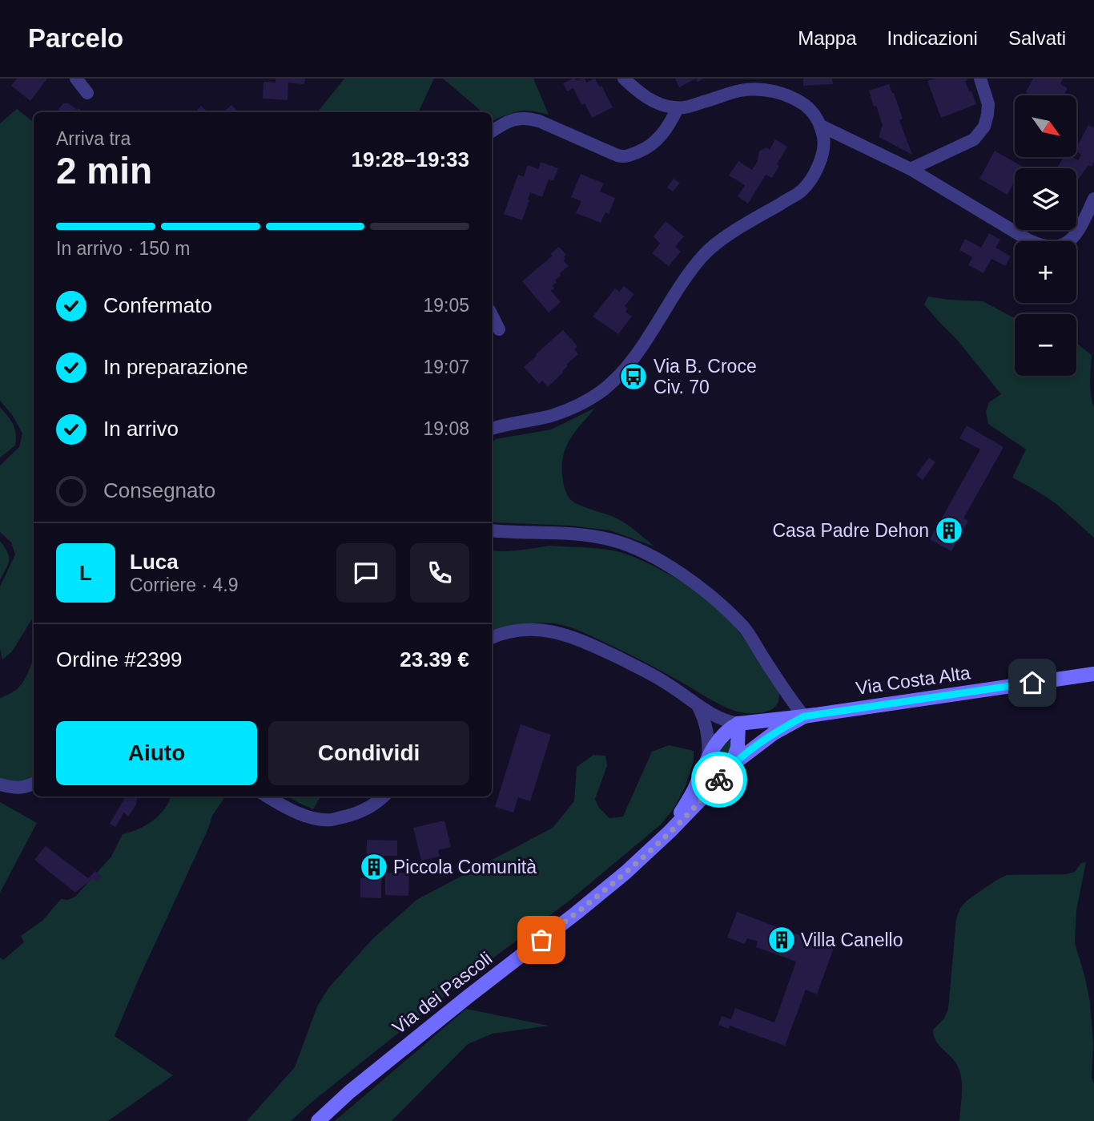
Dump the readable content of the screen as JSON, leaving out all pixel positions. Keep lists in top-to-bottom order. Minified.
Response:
{"streets":{"street":["Via Costa Alta","Via dei Pascoli"]},"crossings":[["Via Costa Alta","Via dei Pascoli"]],"places":{"bus stop":["Via B. Croce Civ. 70"],"building":["Casa Padre Dehon","Piccola Comunità","Villa Canello"]},"north":"bottom right","page":{"header":"Parcelo","nav":["Mappa","Indicazioni","Salvati"],"map_buttons":["+","−"],"heading":["2 min","Arriva tra","19:28–19:33"],"panel":["Luca","Corriere · 4.9","Ordine #2399","23.39 €"],"bar":"In arrivo · 150 m","list":[["Confermato","19:05"],["In preparazione","19:07"],["In arrivo","19:08"],"Consegnato"],"round":"L","buttons":["Aiuto","Condividi"]}}
